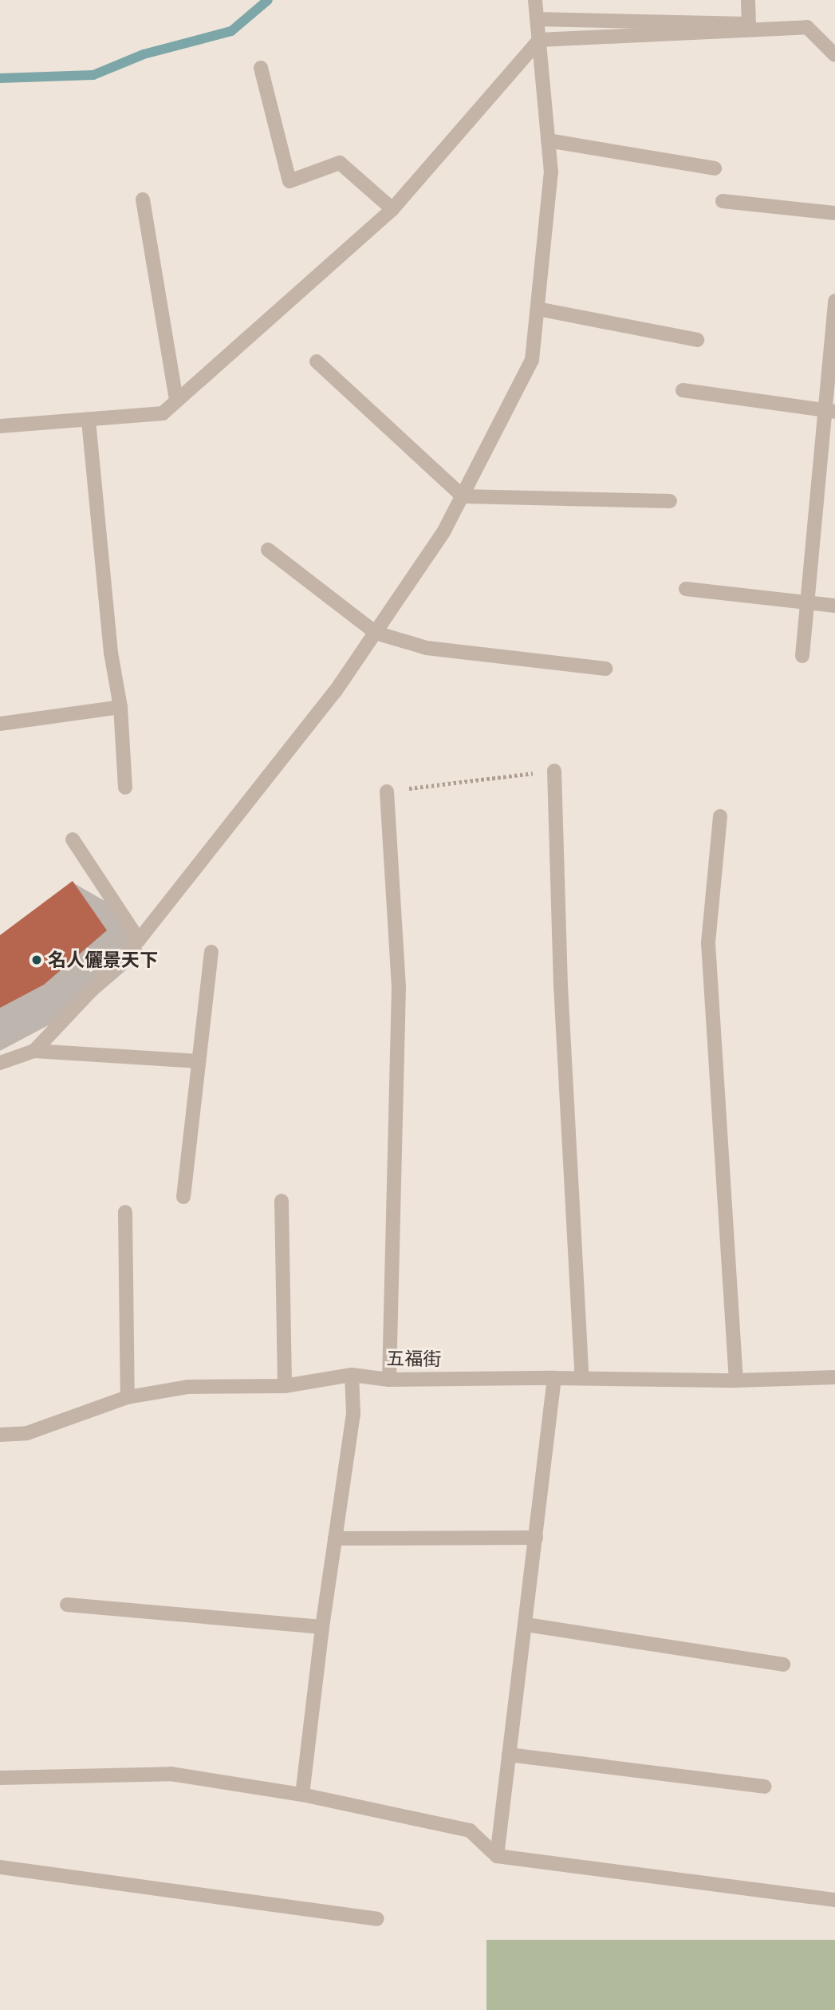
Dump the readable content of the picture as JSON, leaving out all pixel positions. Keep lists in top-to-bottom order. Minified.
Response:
{"streets":{"street":["五福街"]},"places":["名人儷景天下"]}
